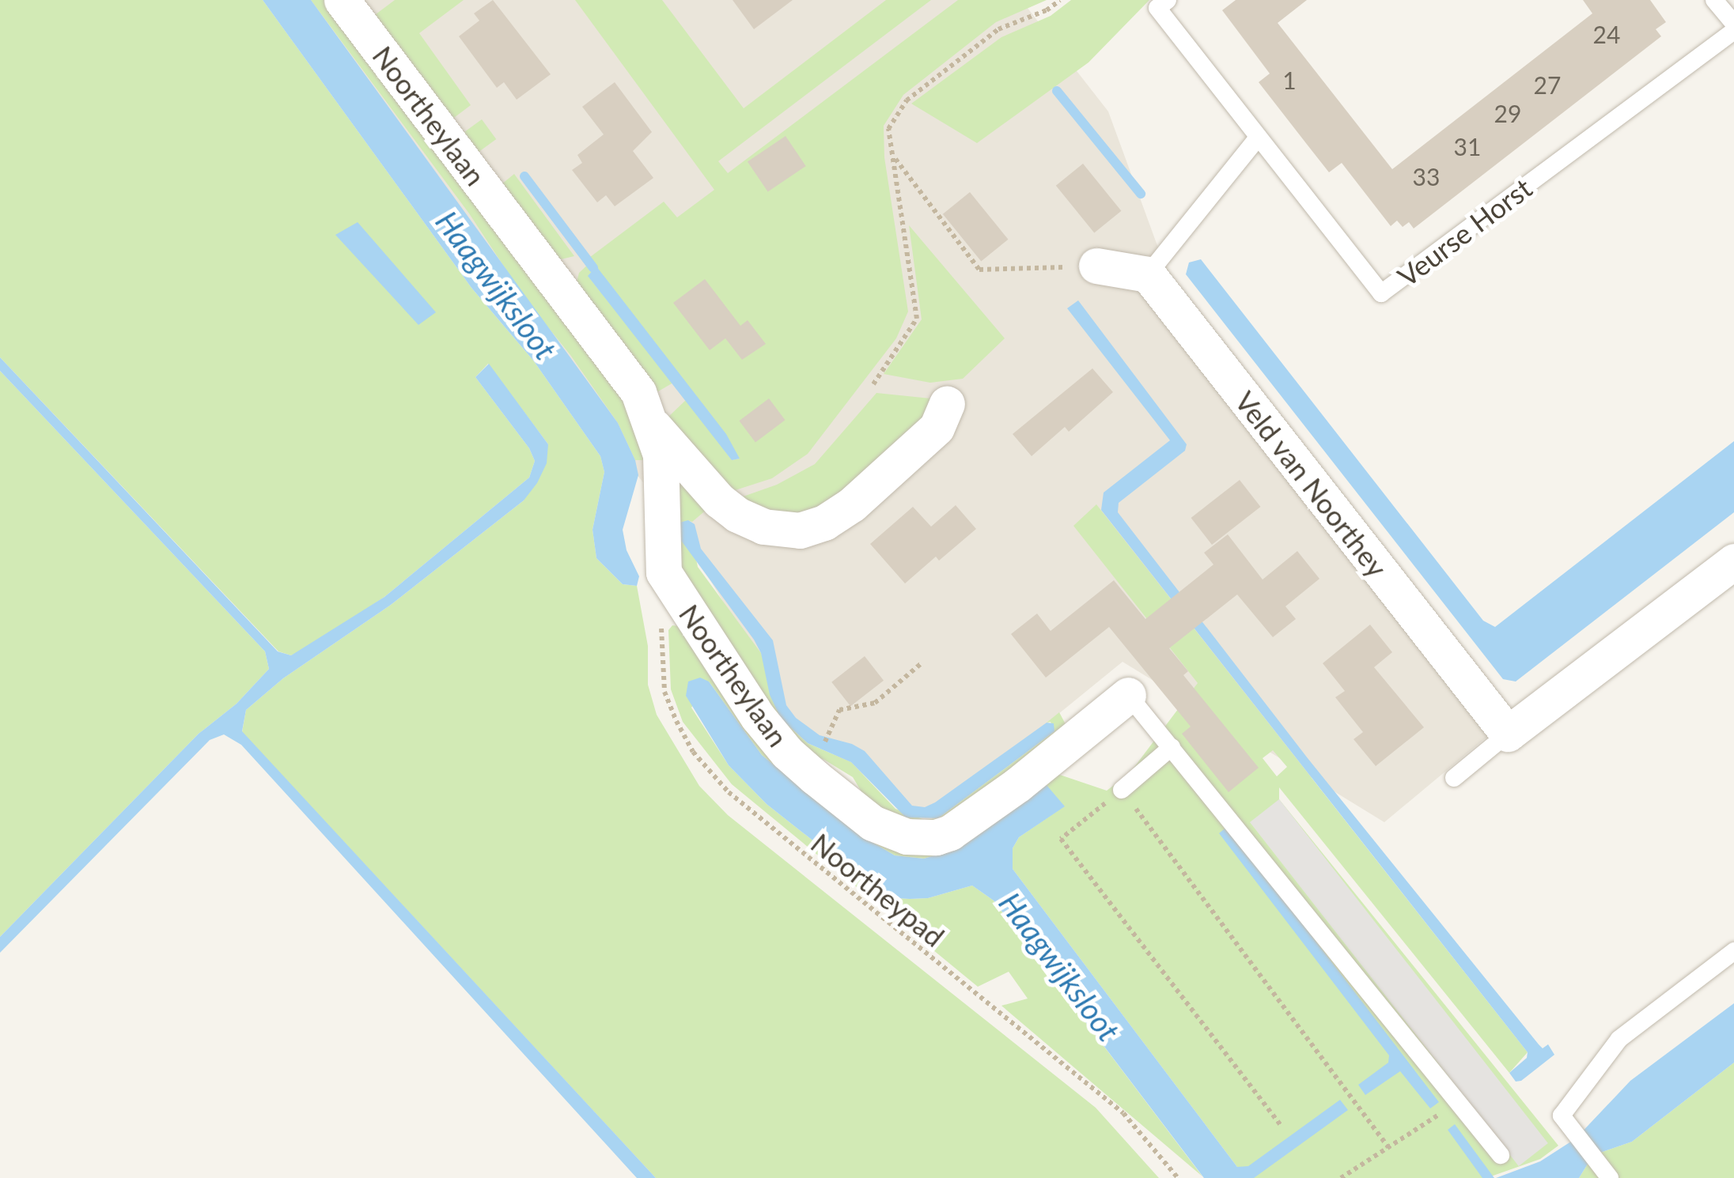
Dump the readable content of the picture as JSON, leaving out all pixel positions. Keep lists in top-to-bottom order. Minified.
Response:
{"streets":{"street":["Noortheylaan","Veld van Noorthey"],"lane":["Veurse Horst"],"path":["Noortheypad"]},"crossings":[["Noortheylaan","Noortheypad"]],"water":["Haagwijksloot"],"house_numbers":["24","1","27","29","31","33"]}
